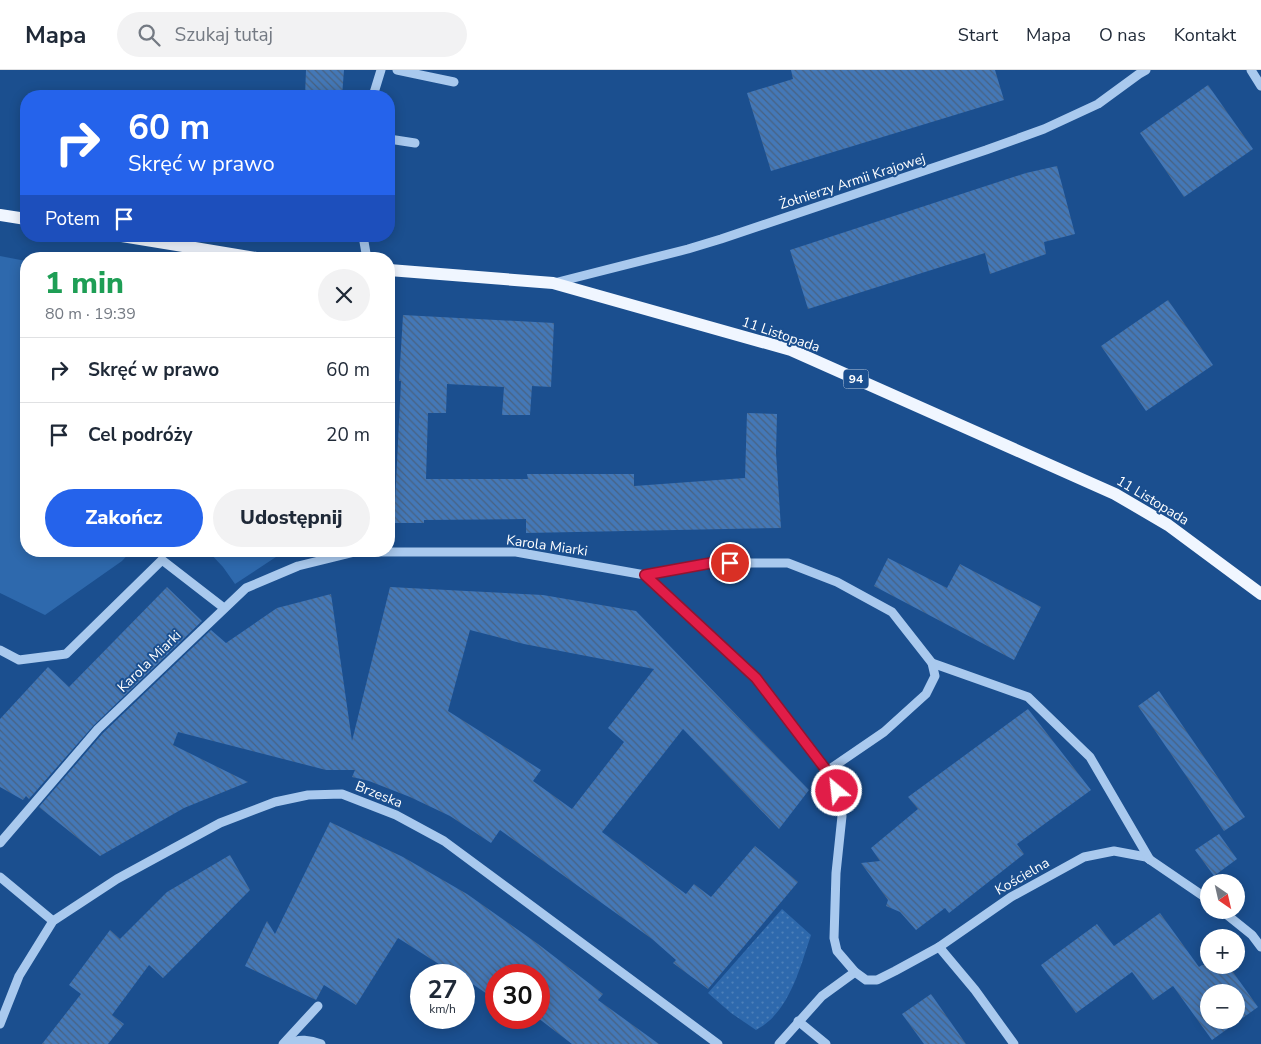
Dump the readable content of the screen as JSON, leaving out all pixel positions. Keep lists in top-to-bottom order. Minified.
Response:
{"streets":{"main road":["11 Listopada","94"],"street":["Żołnierzy Armii Krajowej","Karola Miarki","Brzeska","Kościelna"]},"crossings":[["Żołnierzy Armii Krajowej","11 Listopada"]],"north":"bottom right","page":{"header":"Mapa","search":"Szukaj tutaj","nav":["Start","Mapa","O nas","Kontakt"],"turn":["60 m","Skręć w prawo"],"then":"Potem","heading":["1 min","80 m · 19:39"],"list":[{"name":"Skręć w prawo","value":"60 m"},{"name":"Cel podróży","value":"20 m"}],"buttons":["Zakończ","Udostępnij"],"map_buttons":["+","−"],"speed":"27 km/h","limit":"30"}}
